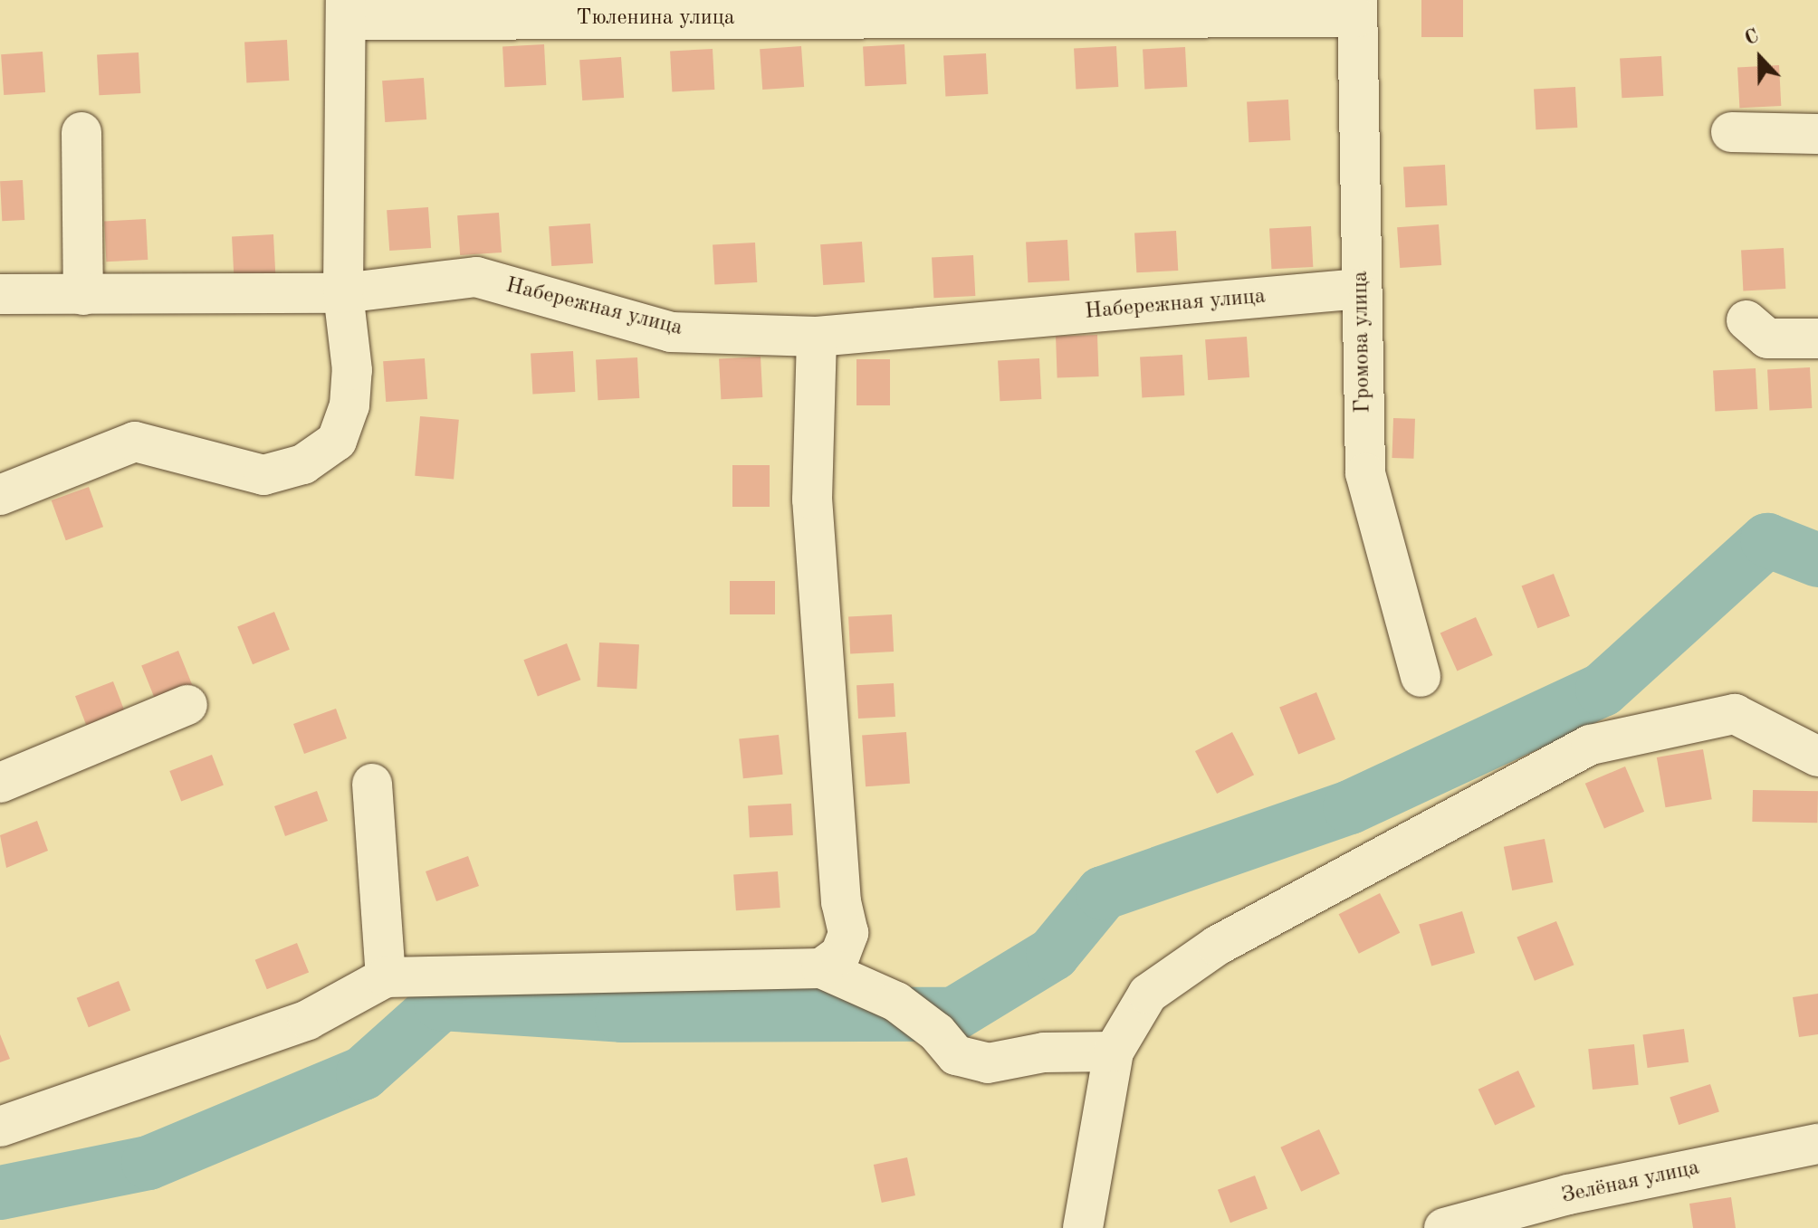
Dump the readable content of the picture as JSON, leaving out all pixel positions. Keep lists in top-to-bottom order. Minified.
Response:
{"streets":{"street":["Тюленина улица","Набережная улица","Громова улица","Зелёная улица"]},"crossings":[["Тюленина улица","Набережная улица"],["Тюленина улица","Громова улица"],["Набережная улица","Громова улица"]],"north":"top"}
